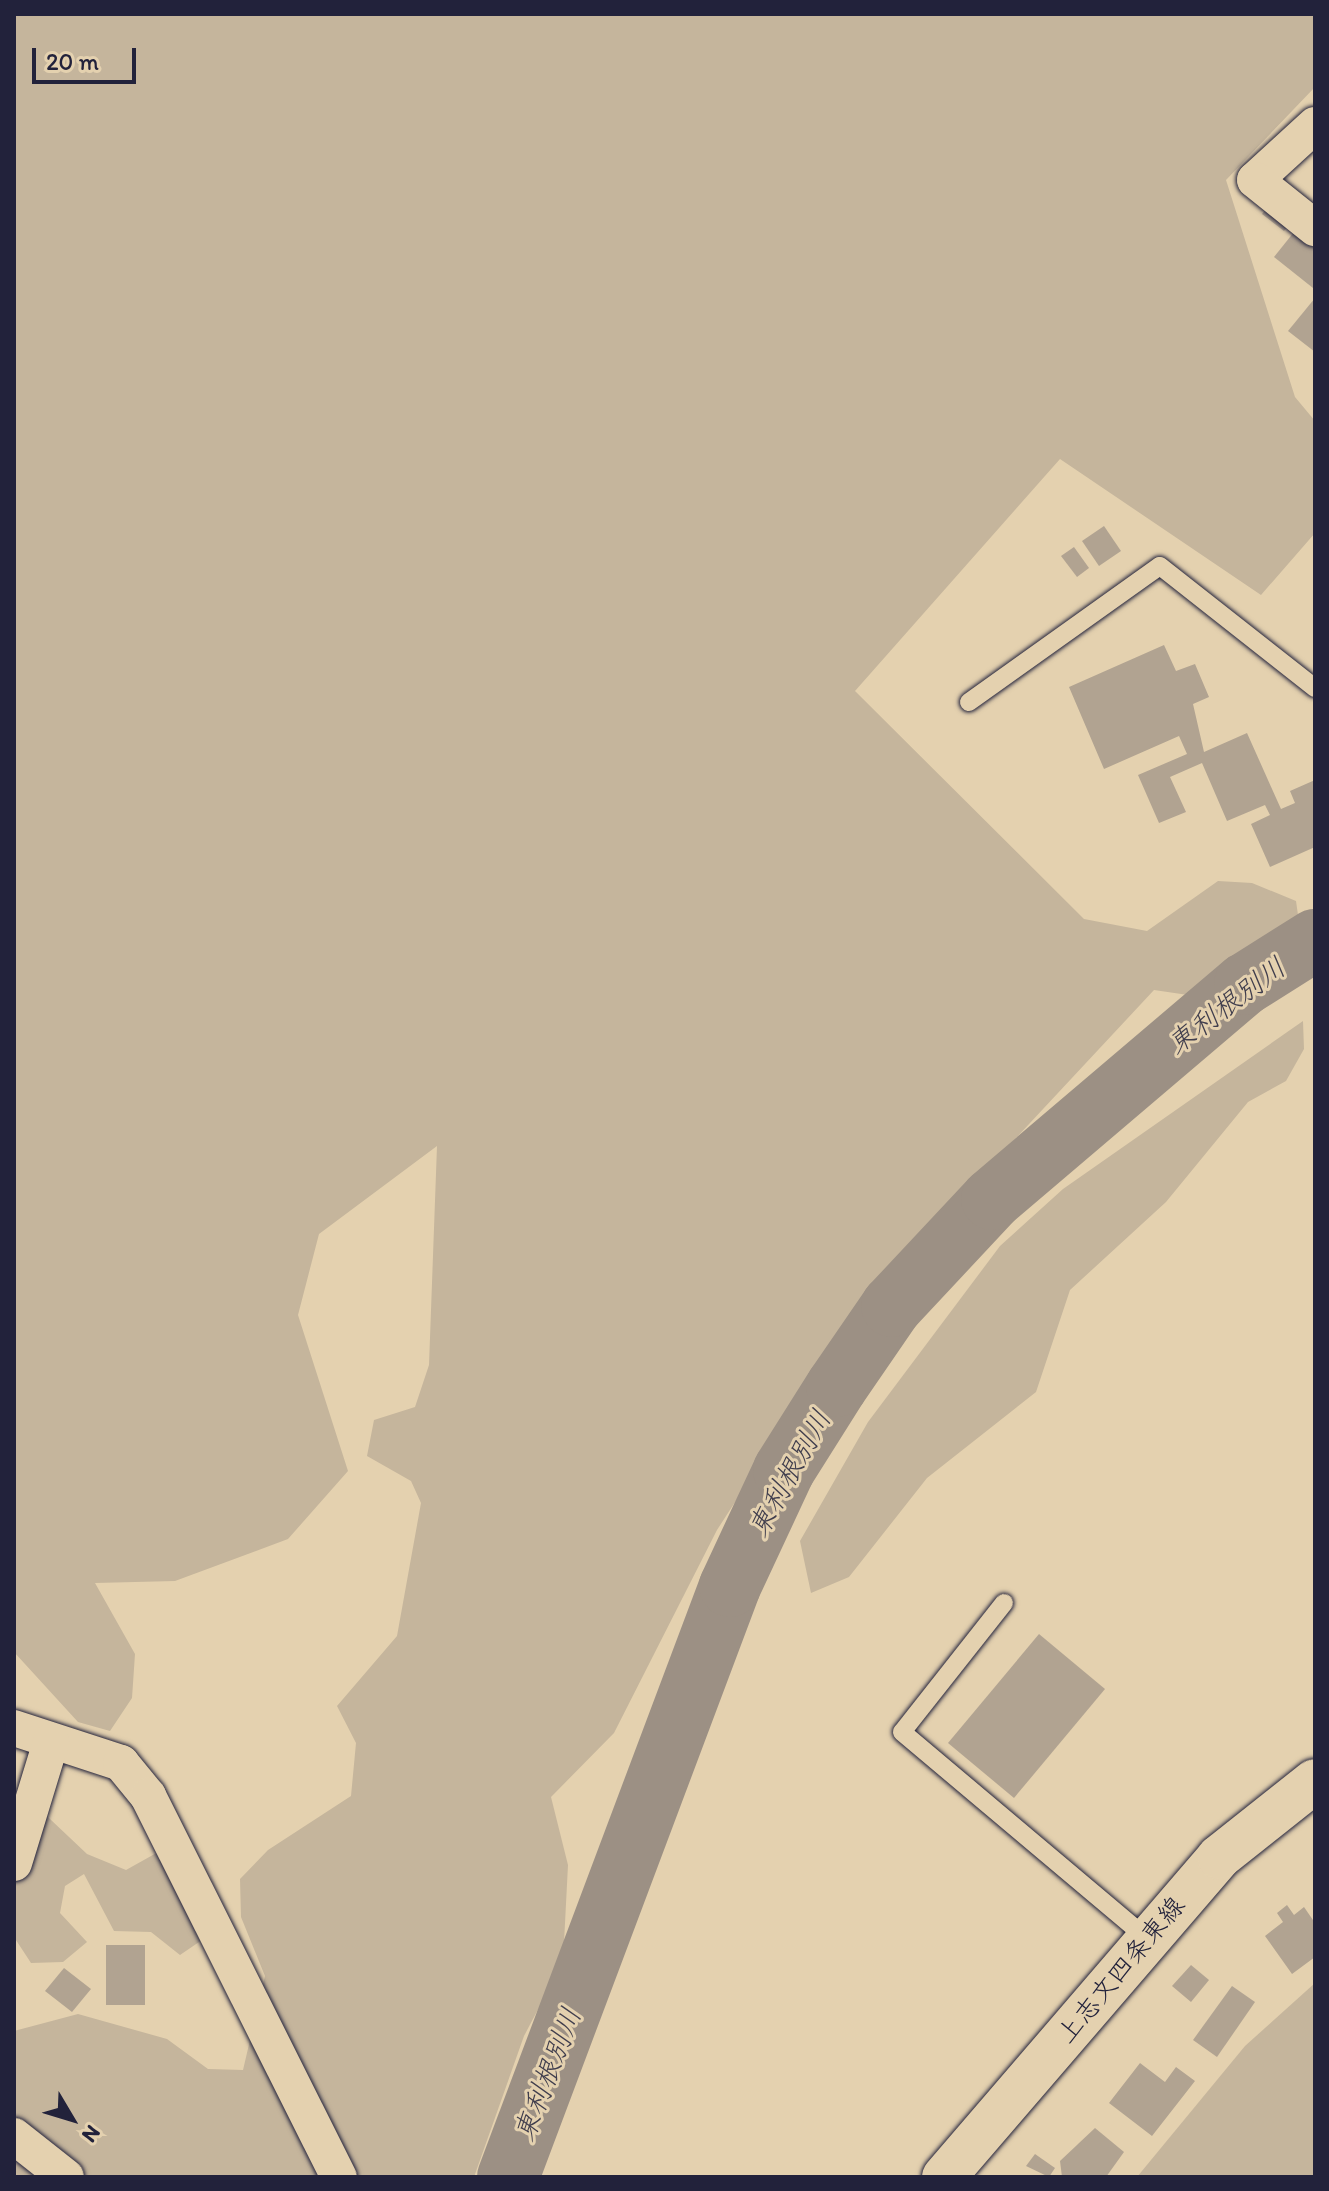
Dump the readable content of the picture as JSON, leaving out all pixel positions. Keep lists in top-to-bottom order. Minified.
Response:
{"streets":{"main road":["上志文四条東線"]},"water":["東利根別川"],"scale_bar":"20 m","north":"bottom right"}
